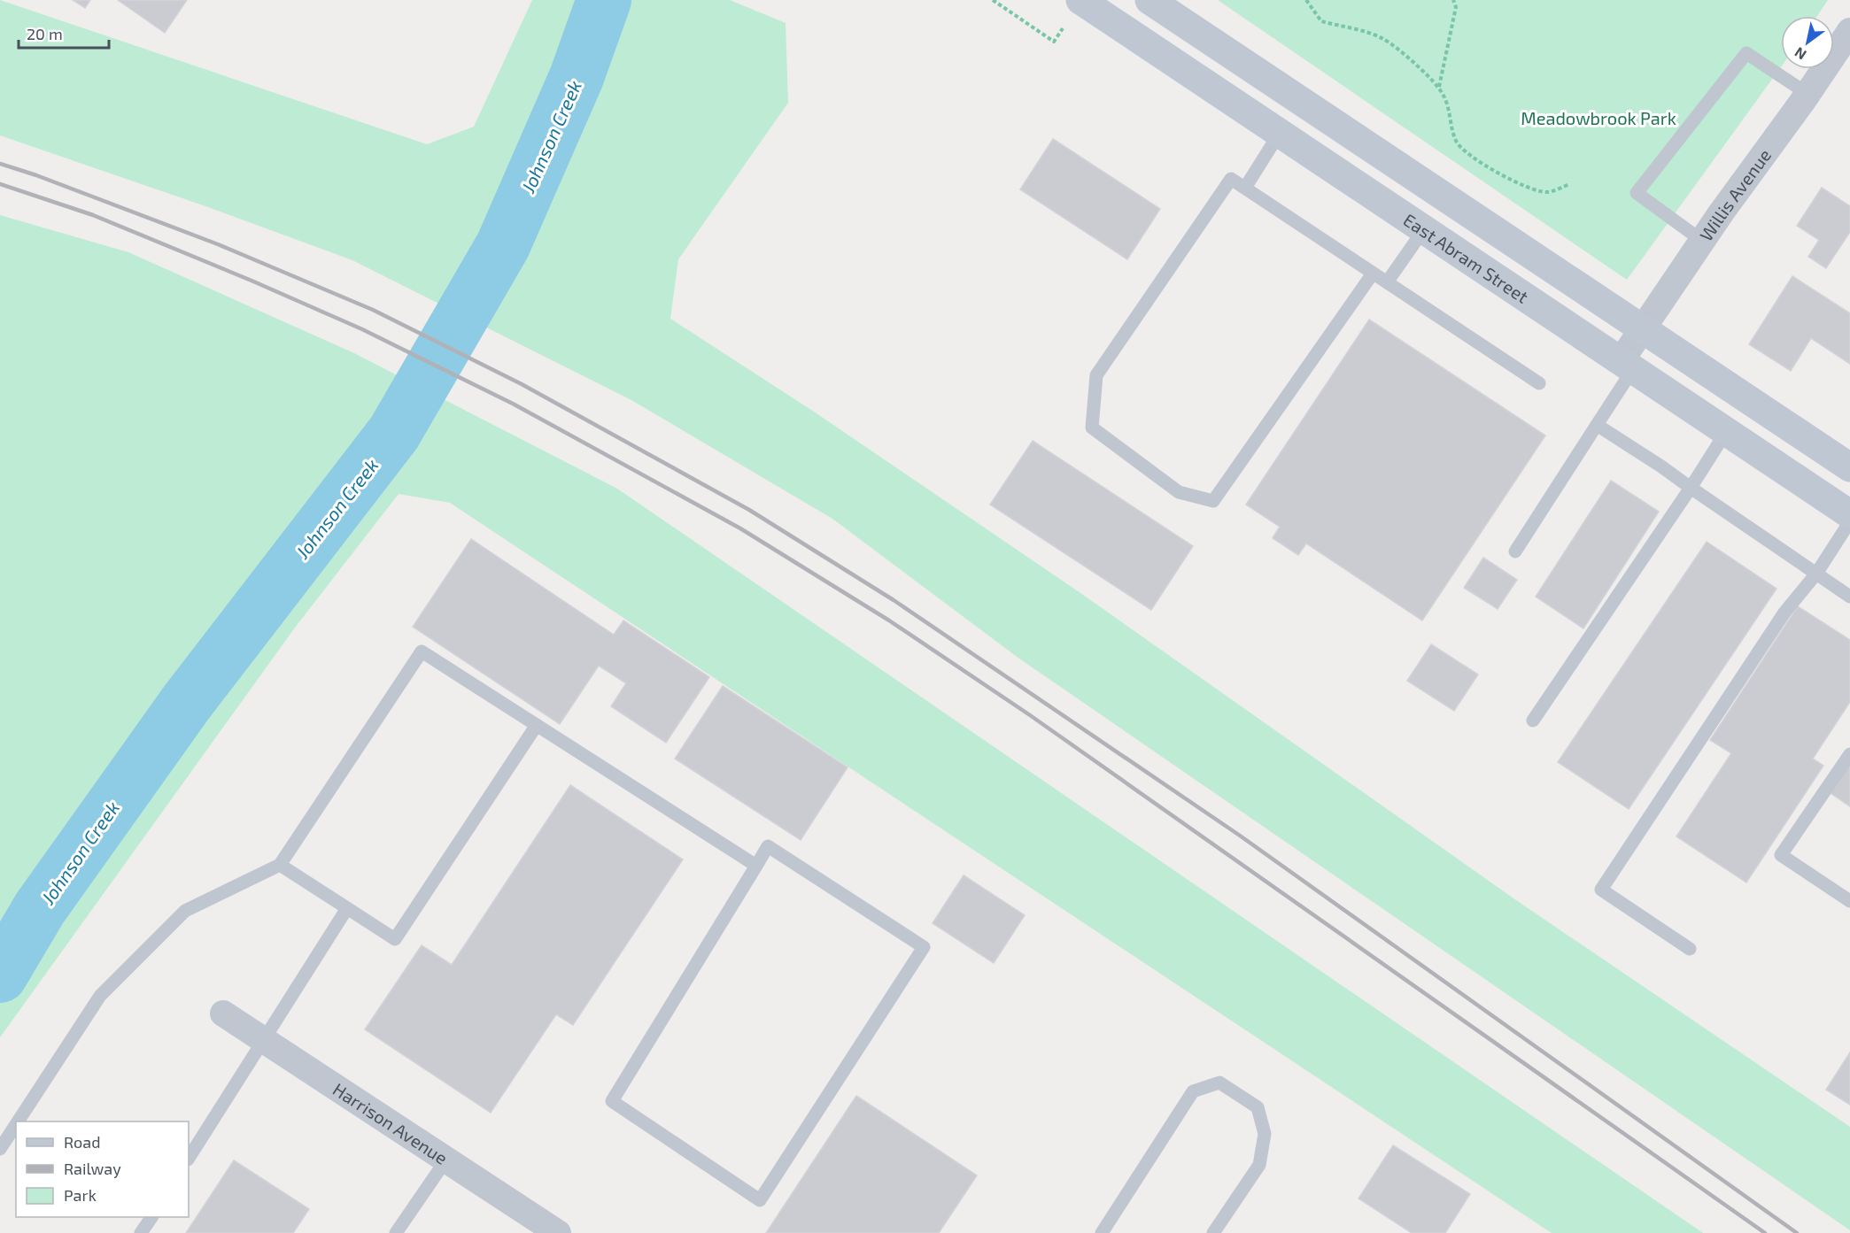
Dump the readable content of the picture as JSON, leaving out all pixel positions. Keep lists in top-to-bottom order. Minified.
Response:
{"streets":{"main road":["East Abram Street"],"street":["Willis Avenue","Harrison Avenue"]},"crossings":[["Willis Avenue","East Abram Street"]],"water":["Johnson Creek"],"parks":["Meadowbrook Park"],"legend":["Road","Railway","Park"],"scale_bar":"20 m","north":"bottom left"}
